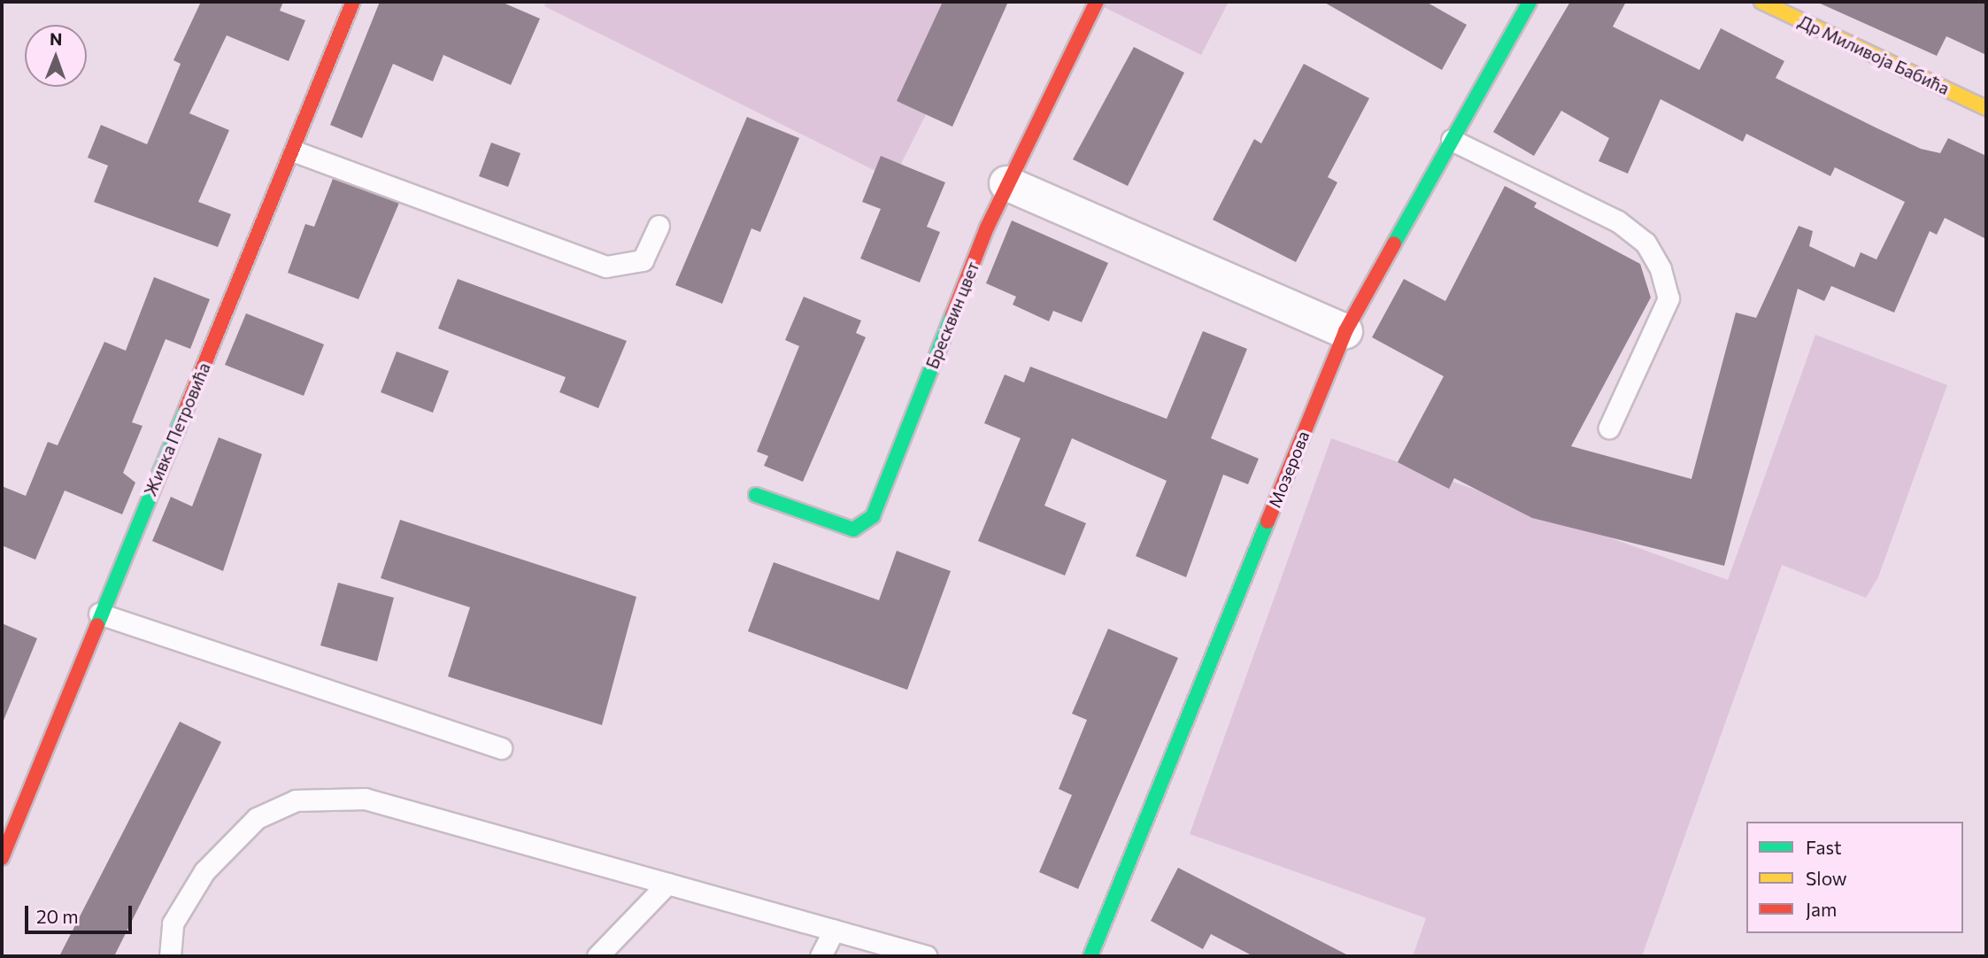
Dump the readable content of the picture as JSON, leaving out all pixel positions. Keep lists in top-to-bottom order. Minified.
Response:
{"streets":{"street":["Др Миливоја Бабића","Бресквин цвет","Живка Петровића","Мозерова"]},"legend":["Fast","Slow","Jam"],"scale_bar":"20 m","north":"top"}
